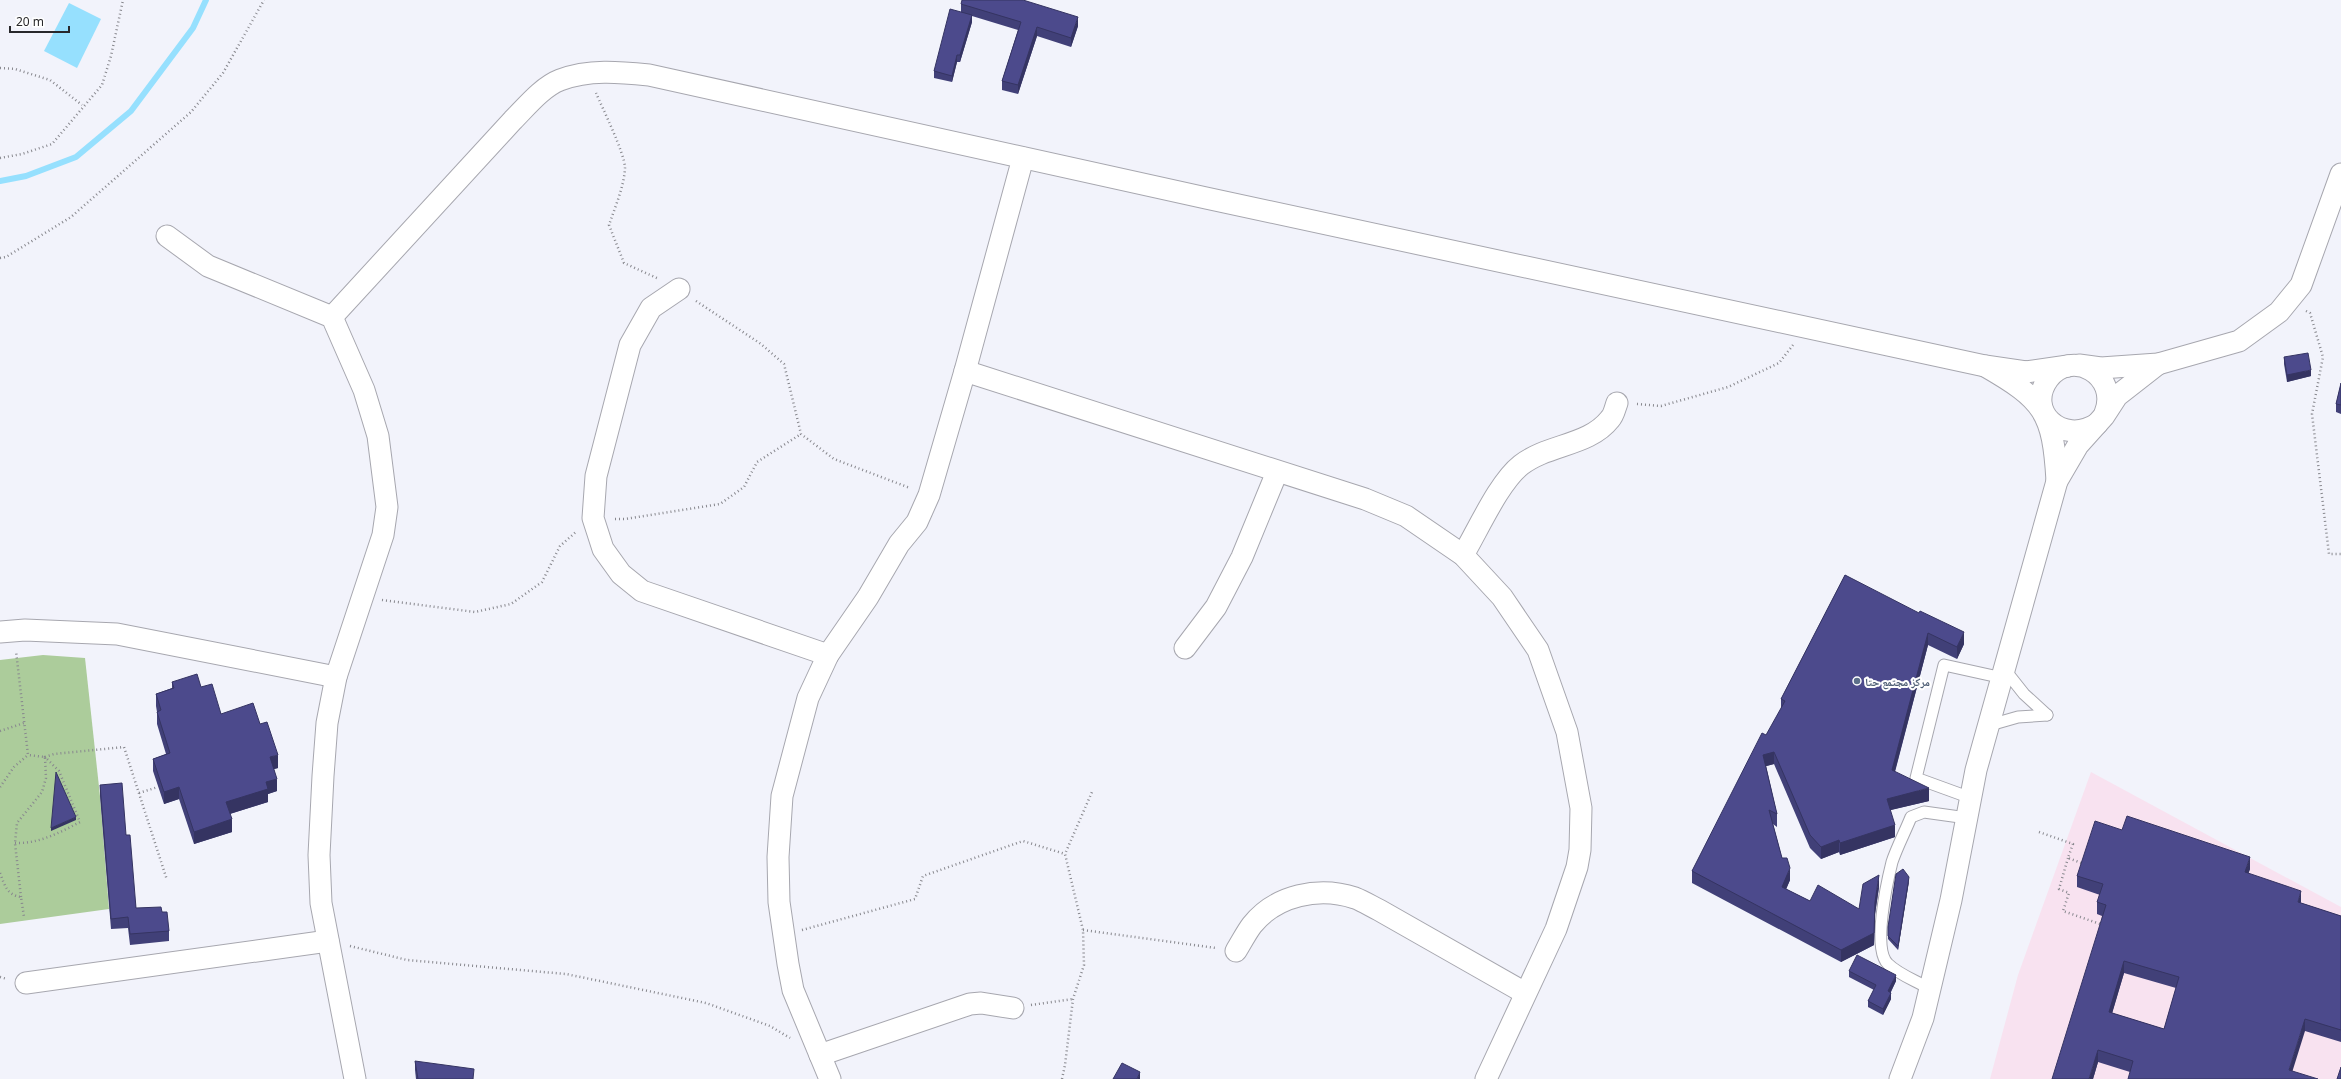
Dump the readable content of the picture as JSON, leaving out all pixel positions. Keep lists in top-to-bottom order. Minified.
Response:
{"places":["مركز مجتمع حتا"],"scale_bar":"20 m"}
